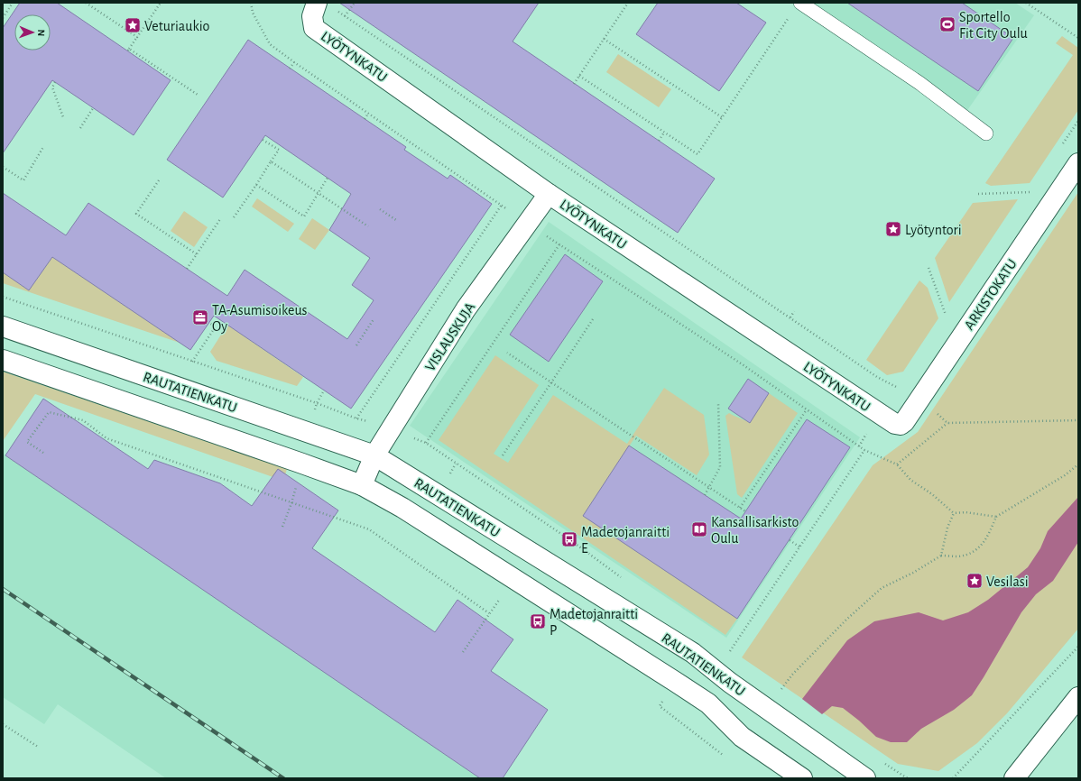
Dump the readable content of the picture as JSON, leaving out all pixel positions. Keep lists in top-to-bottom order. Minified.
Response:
{"streets":{"main road":["LYÖTYNKATU","ARKISTOKATU","VISLAUSKUJA","RAUTATIENKATU"]},"crossings":[["LYÖTYNKATU","ARKISTOKATU"],["LYÖTYNKATU","VISLAUSKUJA"],["VISLAUSKUJA","RAUTATIENKATU"]],"places":{"sports":["Sportello Fit City Oulu"],"place":["Veturiaukio","Lyötyntori","Vesilasi"],"office":["TA-Asumisoikeus Oy"],"library":["Kansallisarkisto Oulu"],"bus stop":["Madetojanraitti E","Madetojanraitti P"]},"north":"right"}
